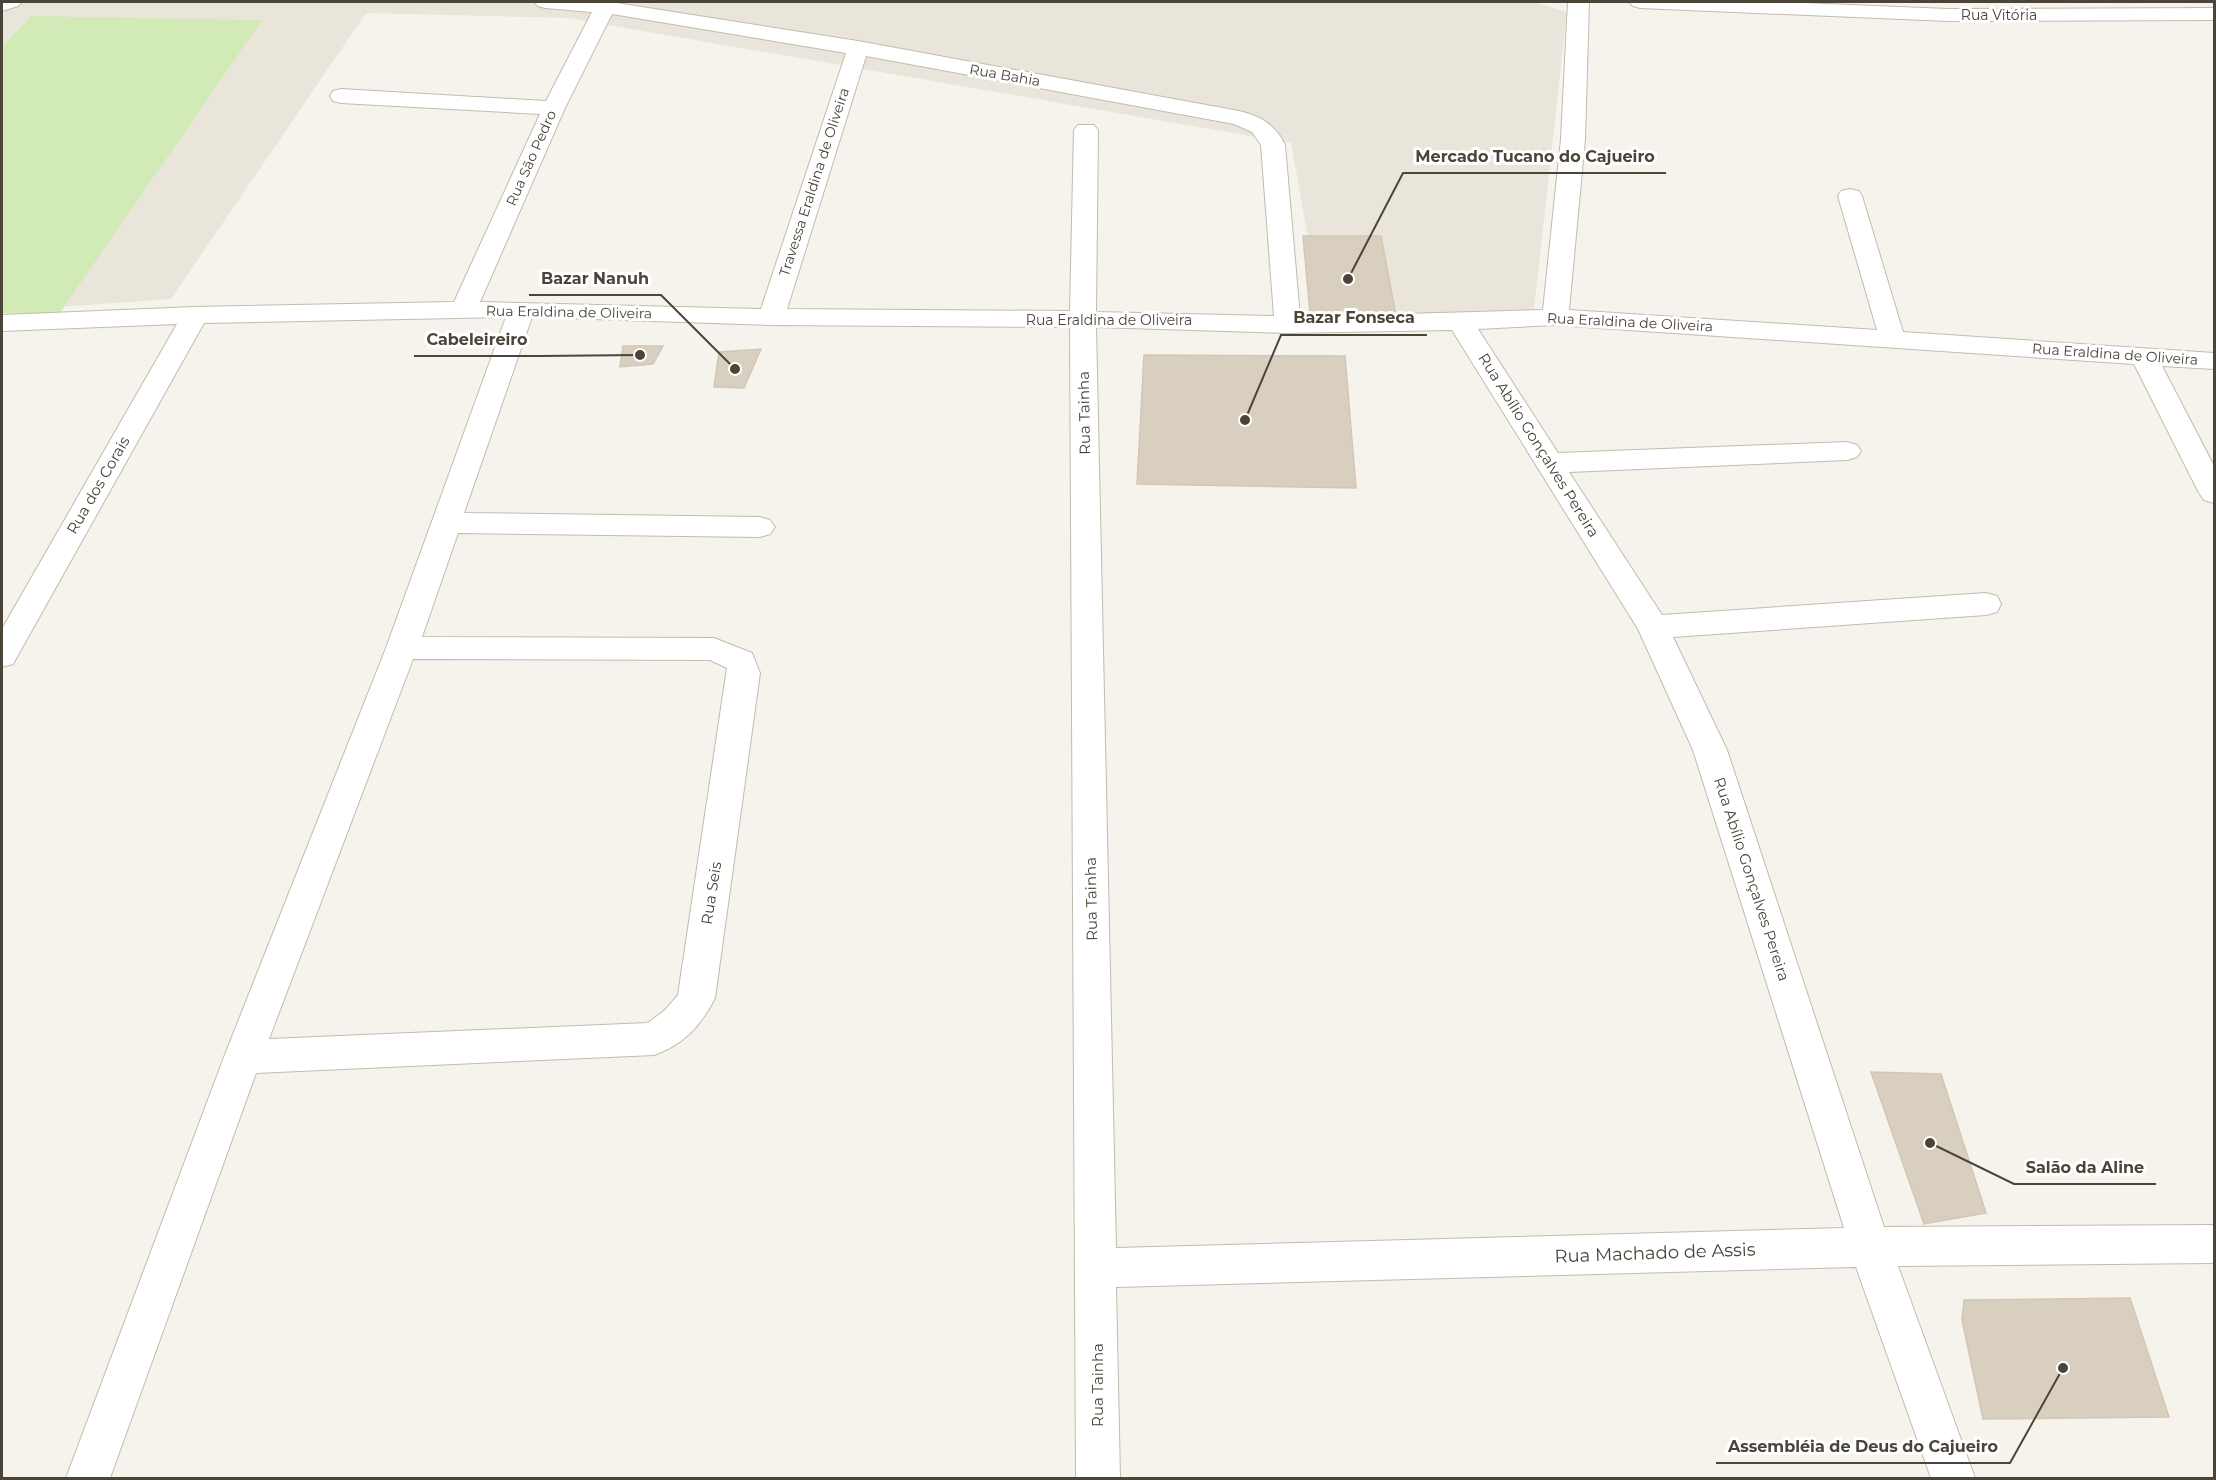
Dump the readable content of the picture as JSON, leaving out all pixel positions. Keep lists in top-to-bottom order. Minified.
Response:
{"streets":{"street":["Rua Vitória","Rua Bahia","Rua São Pedro","Travessa Eraldina de Oliveira","Rua Eraldina de Oliveira","Rua Tainha","Rua Abílio Gonçalves Pereira","Rua dos Corais","Rua Seis","Rua Machado de Assis"]},"crossings":[["Rua Bahia","Rua São Pedro"],["Rua Bahia","Travessa Eraldina de Oliveira"],["Rua Bahia","Rua Eraldina de Oliveira"],["Rua São Pedro","Rua Eraldina de Oliveira"],["Travessa Eraldina de Oliveira","Rua Eraldina de Oliveira"],["Rua Eraldina de Oliveira","Rua Tainha"],["Rua Eraldina de Oliveira","Rua Abílio Gonçalves Pereira"],["Rua Eraldina de Oliveira","Rua dos Corais"],["Rua Tainha","Rua Machado de Assis"],["Rua Abílio Gonçalves Pereira","Rua Machado de Assis"]],"places":["Mercado Tucano do Cajueiro","Cabeleireiro","Bazar Nanuh","Bazar Fonseca","Salão da Aline","Assembléia de Deus do Cajueiro"]}
